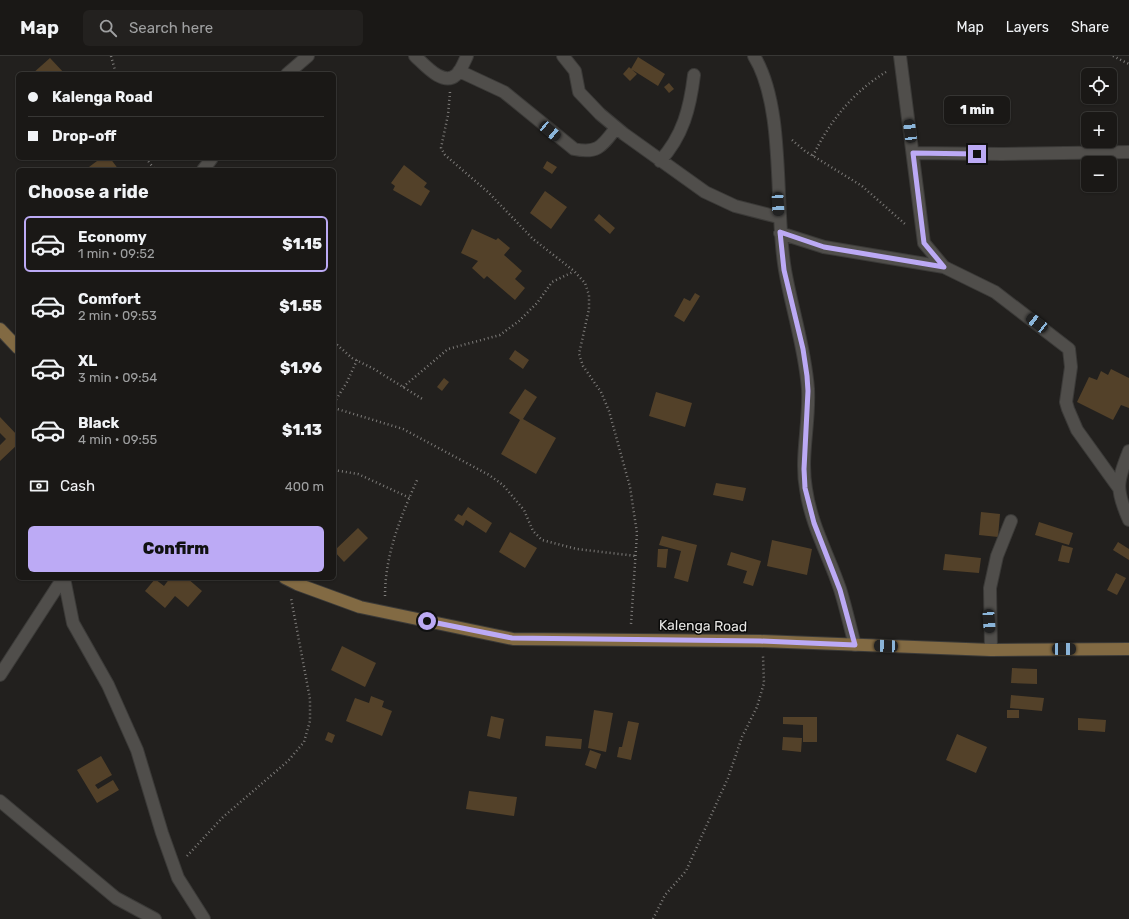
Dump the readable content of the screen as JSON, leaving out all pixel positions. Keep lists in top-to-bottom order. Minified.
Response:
{"streets":{"main road":["Kalenga Road"]},"page":{"header":"Map","search":"Search here","nav":["Map","Layers","Share"],"map_buttons":["+","−"],"banner":["Kalenga Road","Drop-off"],"bubble":"1 min","heading":"Choose a ride","list":[{"name":"Economy","note":"1 min · 09:52","value":"$1.15"},{"name":"Comfort","note":"2 min · 09:53","value":"$1.55"},{"name":"XL","note":"3 min · 09:54","value":"$1.96"},{"name":"Black","note":"4 min · 09:55","value":"$1.13"}],"pay":["Cash","400 m"],"buttons":"Confirm"}}
